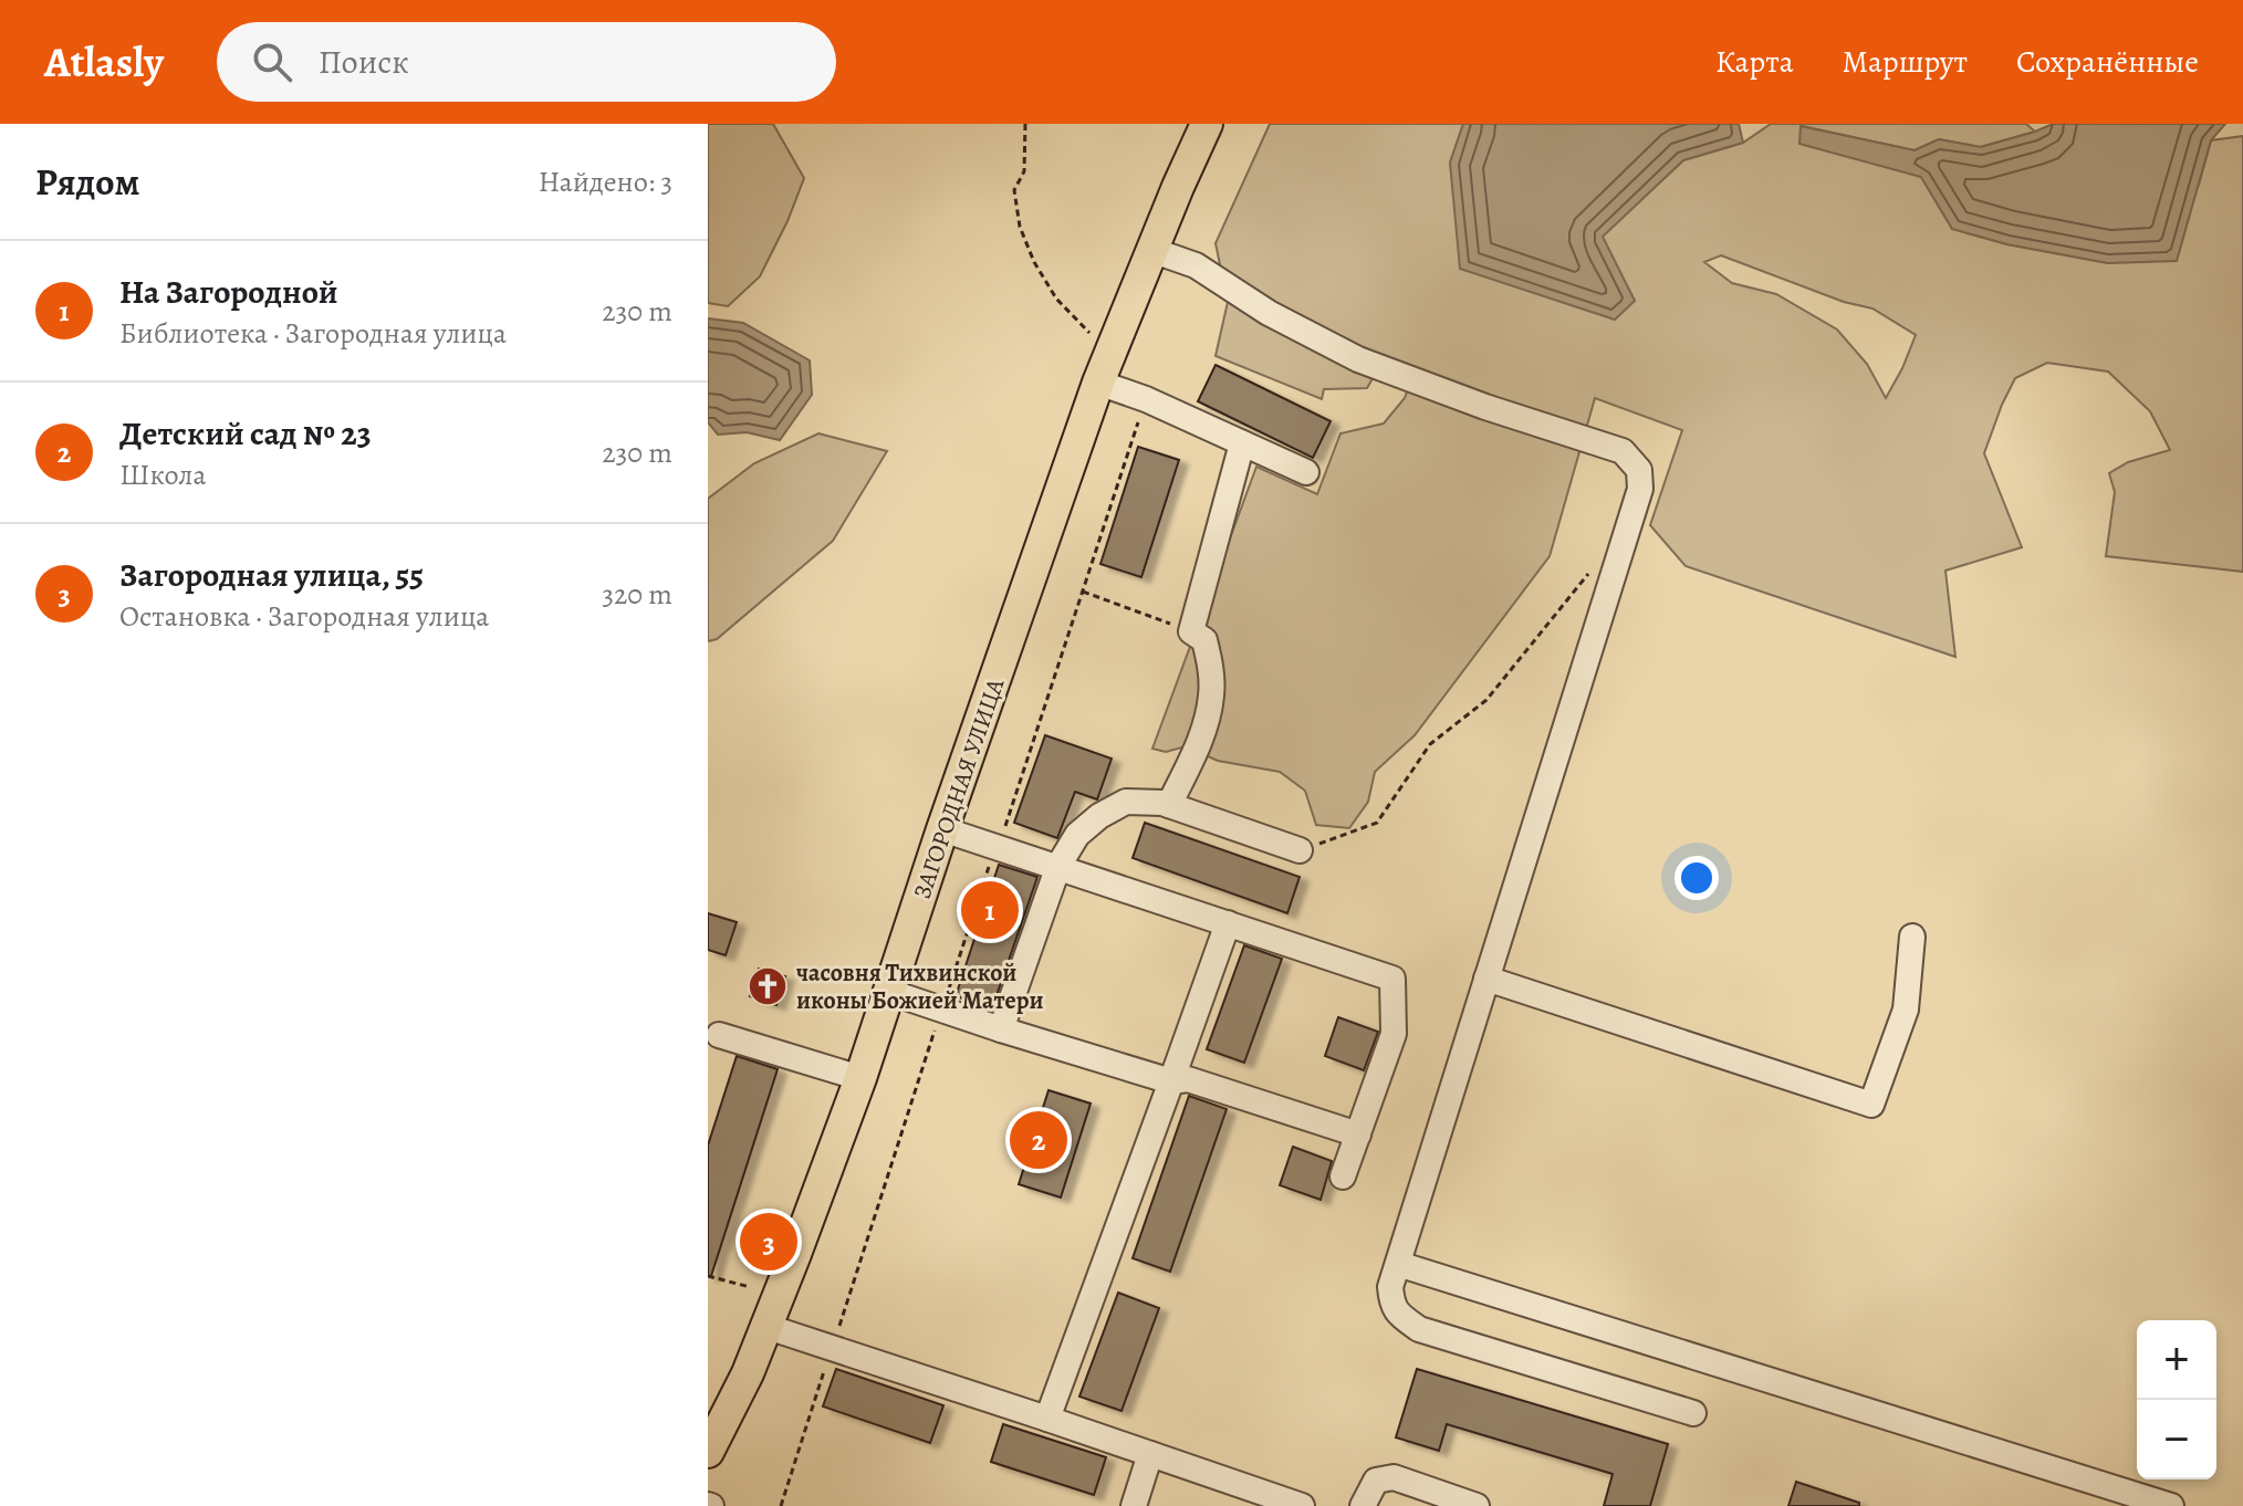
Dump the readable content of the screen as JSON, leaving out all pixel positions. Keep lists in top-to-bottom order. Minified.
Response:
{"streets":{"main road":["ЗАГОРОДНАЯ УЛИЦА"]},"places":{"church":["часовня Тихвинской иконы Божией Матери"]},"page":{"header":"Atlasly","search":"Поиск","nav":["Карта","Маршрут","Сохранённые"],"heading":["Рядом","Найдено: 3"],"list":[{"mark":"1","name":"На Загородной","note":"Библиотека · Загородная улица","value":"230 m"},{"mark":"2","name":"Детский сад № 23","note":"Школа","value":"230 m"},{"mark":"3","name":"Загородная улица, 55","note":"Остановка · Загородная улица","value":"320 m"}],"pins":["1","2","3"],"map_buttons":["+","−"]}}
